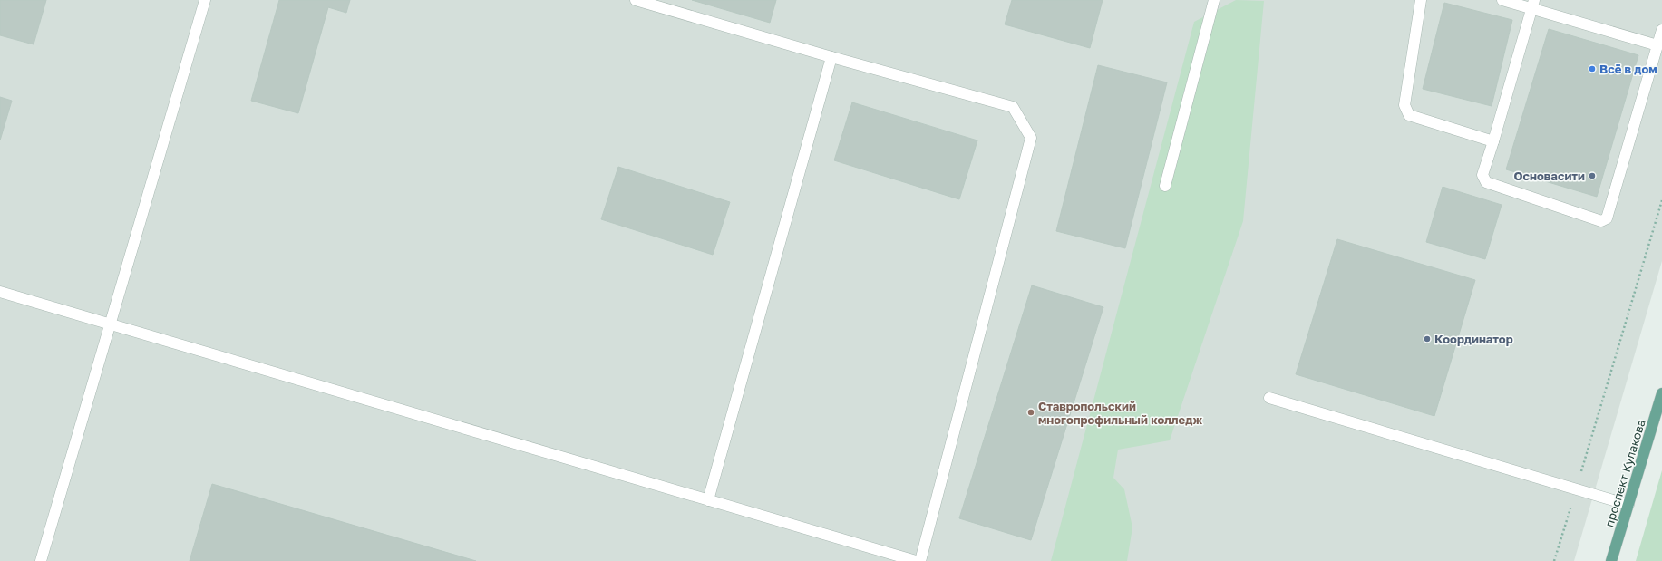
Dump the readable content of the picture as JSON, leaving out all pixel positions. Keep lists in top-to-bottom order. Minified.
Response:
{"streets":{"main road":["проспект Кулакова"]},"places":["Всё в дом","Основасити","Координатор","Ставропольский многопрофильный колледж"]}
